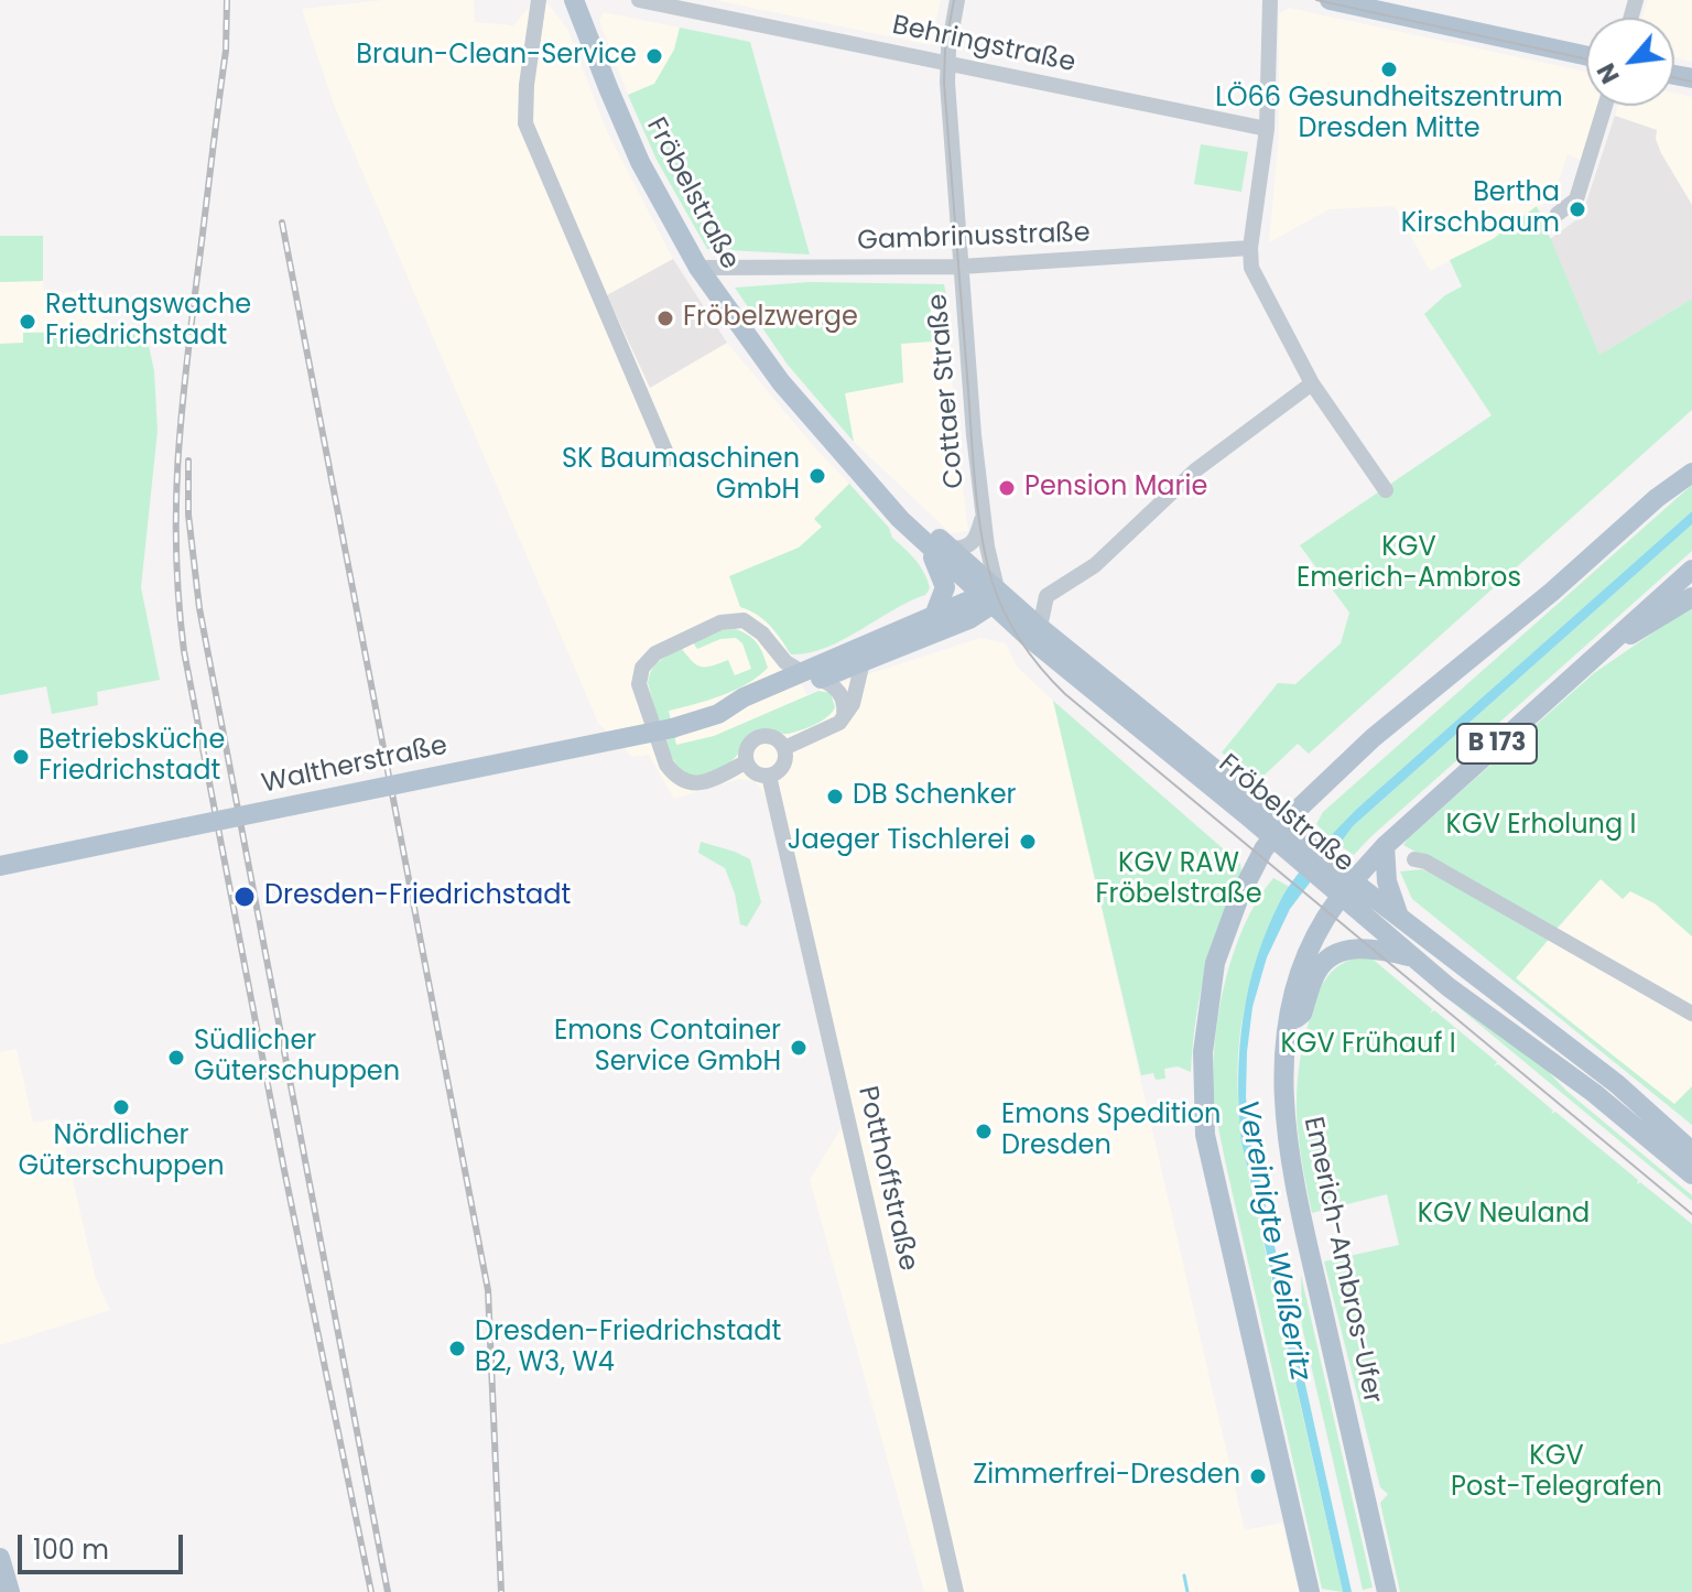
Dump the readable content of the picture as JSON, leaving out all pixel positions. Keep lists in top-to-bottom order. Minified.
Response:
{"streets":{"main road":["Fröbelstraße","B 173","Waltherstraße","Emerich-Ambros-Ufer"],"street":["Behringstraße","Gambrinusstraße","Cottaer Straße","Potthoffstraße"]},"crossings":[["Behringstraße","Cottaer Straße"],["Fröbelstraße","Gambrinusstraße"],["Fröbelstraße","Cottaer Straße"],["Fröbelstraße","Waltherstraße"],["Fröbelstraße","Emerich-Ambros-Ufer"],["Gambrinusstraße","Cottaer Straße"],["Cottaer Straße","Waltherstraße"],["B 173","Emerich-Ambros-Ufer"]],"water":["Vereinigte Weißeritz"],"parks":["KGV Emerich-Ambros","KGV Erholung I","KGV RAW Fröbelstraße","KGV Frühauf I","KGV Neuland","KGV Post-Telegrafen"],"places":["Braun-Clean-Service","LÖ66 Gesundheitszentrum Dresden Mitte","Bertha Kirschbaum","Fröbelzwerge","Rettungswache Friedrichstadt","SK Baumaschinen GmbH","Pension Marie","Betriebsküche Friedrichstadt","DB Schenker","Jaeger Tischlerei","Dresden-Friedrichstadt","Emons Container Service GmbH","Südlicher Güterschuppen","Nördlicher Güterschuppen","Emons Spedition Dresden","Dresden-Friedrichstadt B2, W3, W4","Zimmerfrei-Dresden"],"scale_bar":"100 m","north":"bottom left"}
